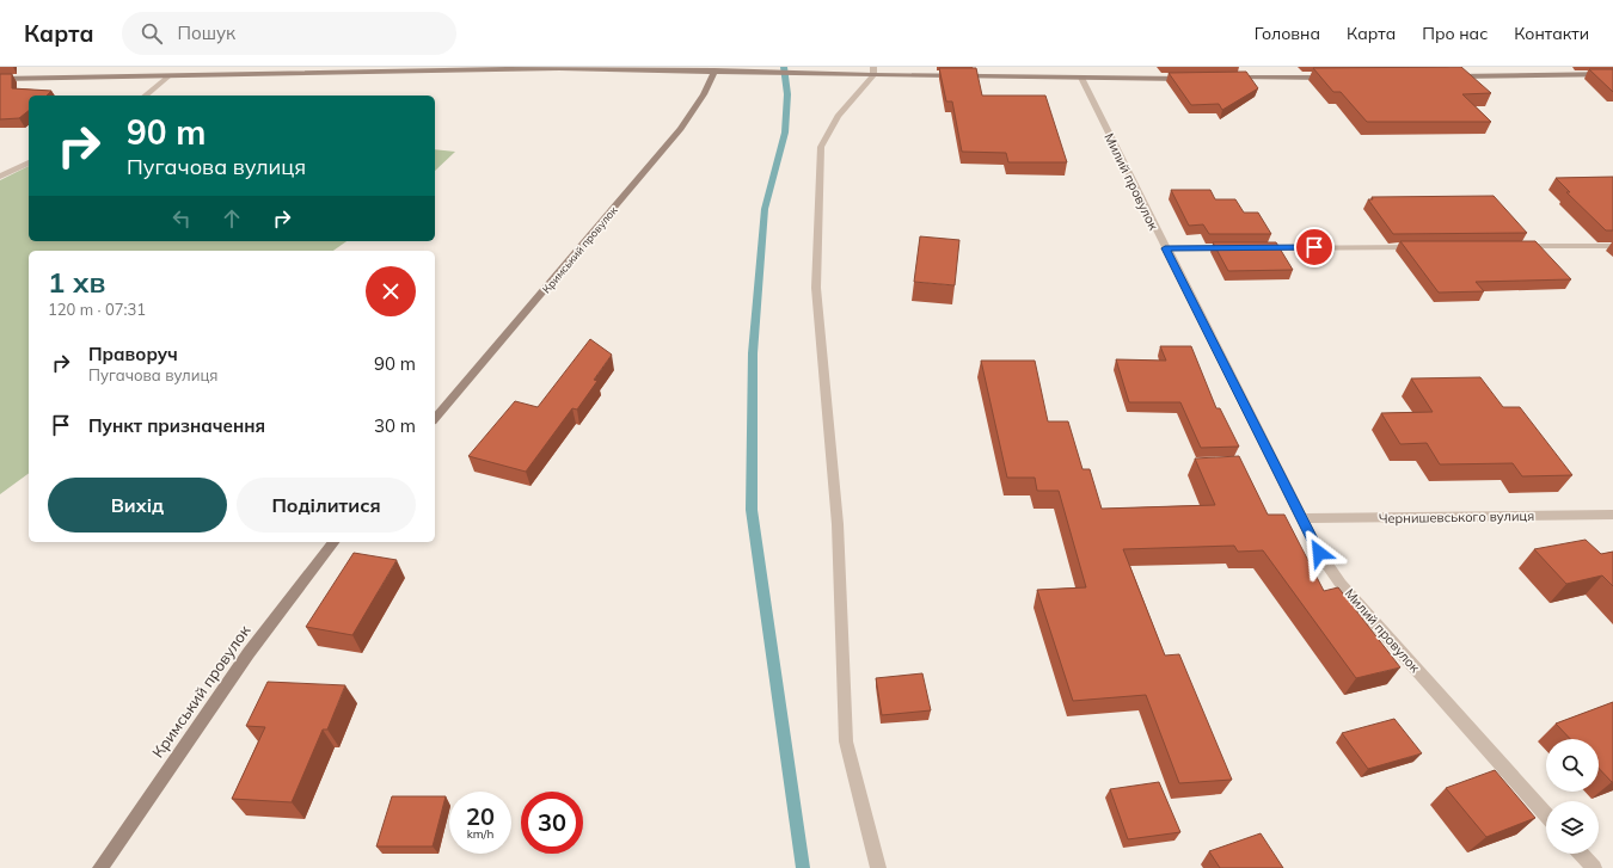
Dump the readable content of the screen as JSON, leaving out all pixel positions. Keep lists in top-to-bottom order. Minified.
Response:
{"streets":{"main road":["Кримський провулок"],"street":["Милий провулок","Чернишевського вулиця"]},"crossings":[["Милий провулок","Чернишевського вулиця"]],"page":{"header":"Карта","search":"Пошук","nav":["Головна","Карта","Про нас","Контакти"],"turn":["90 m","Пугачова вулиця"],"heading":["1 хв","120 m · 07:31"],"list":[{"name":"Праворуч","note":"Пугачова вулиця","value":"90 m"},{"name":"Пункт призначення","value":"30 m"}],"buttons":["Вихід","Поділитися"],"speed":"20 km/h","limit":"30"}}
